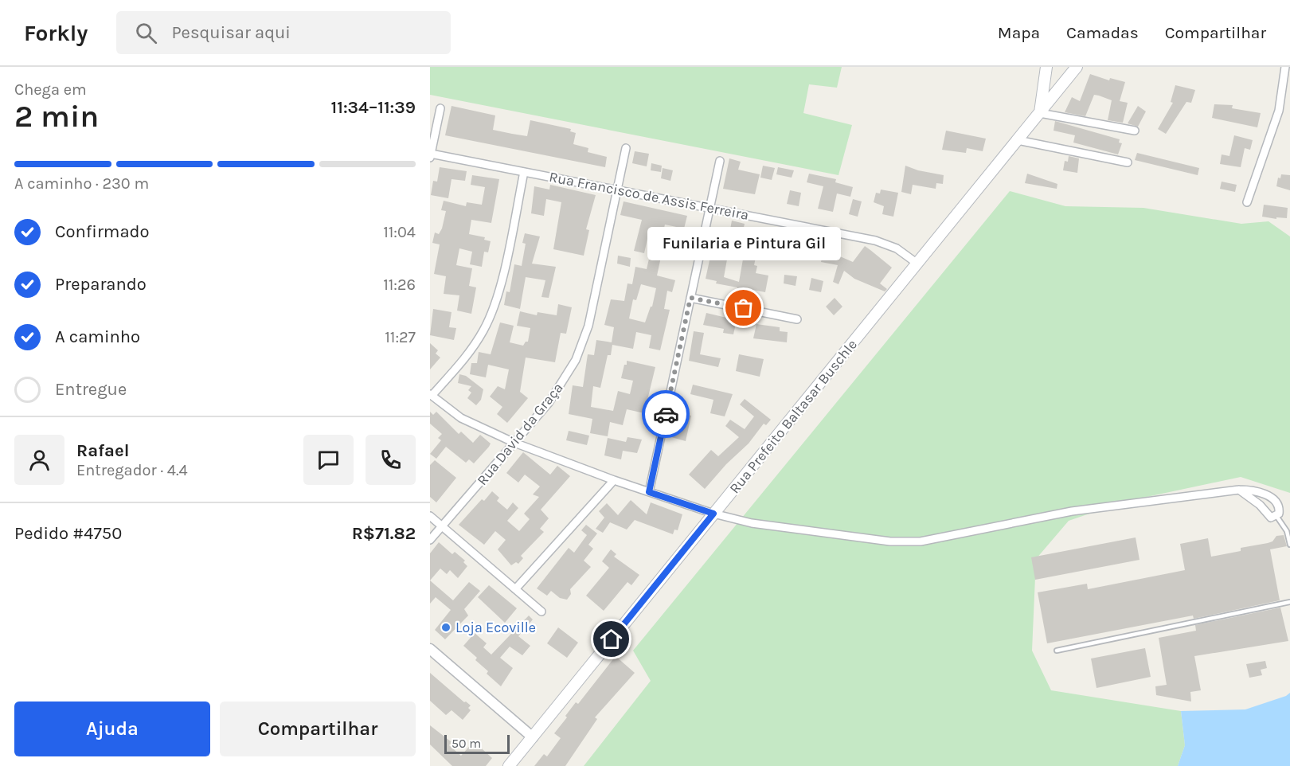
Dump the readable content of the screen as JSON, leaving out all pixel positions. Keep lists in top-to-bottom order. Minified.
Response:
{"streets":{"main road":["Rua Prefeito Baltasar Buschle"],"street":["Rua Francisco de Assis Ferreira","Rua David da Graça"]},"crossings":[["Rua Francisco de Assis Ferreira","Rua Prefeito Baltasar Buschle"],["Rua Francisco de Assis Ferreira","Rua David da Graça"]],"places":["Funilaria e Pintura Gil","Loja Ecoville"],"scale_bar":"50 m","page":{"header":"Forkly","search":"Pesquisar aqui","nav":["Mapa","Camadas","Compartilhar"],"heading":["2 min","Chega em","11:34–11:39"],"panel":["Rafael","Entregador · 4.4","Pedido #4750","R$71.82"],"bar":"A caminho · 230 m","list":[["Confirmado","11:04"],["Preparando","11:26"],["A caminho","11:27"],"Entregue"],"bubble":"Funilaria e Pintura Gil","buttons":["Ajuda","Compartilhar"],"scale":"50 m"}}
